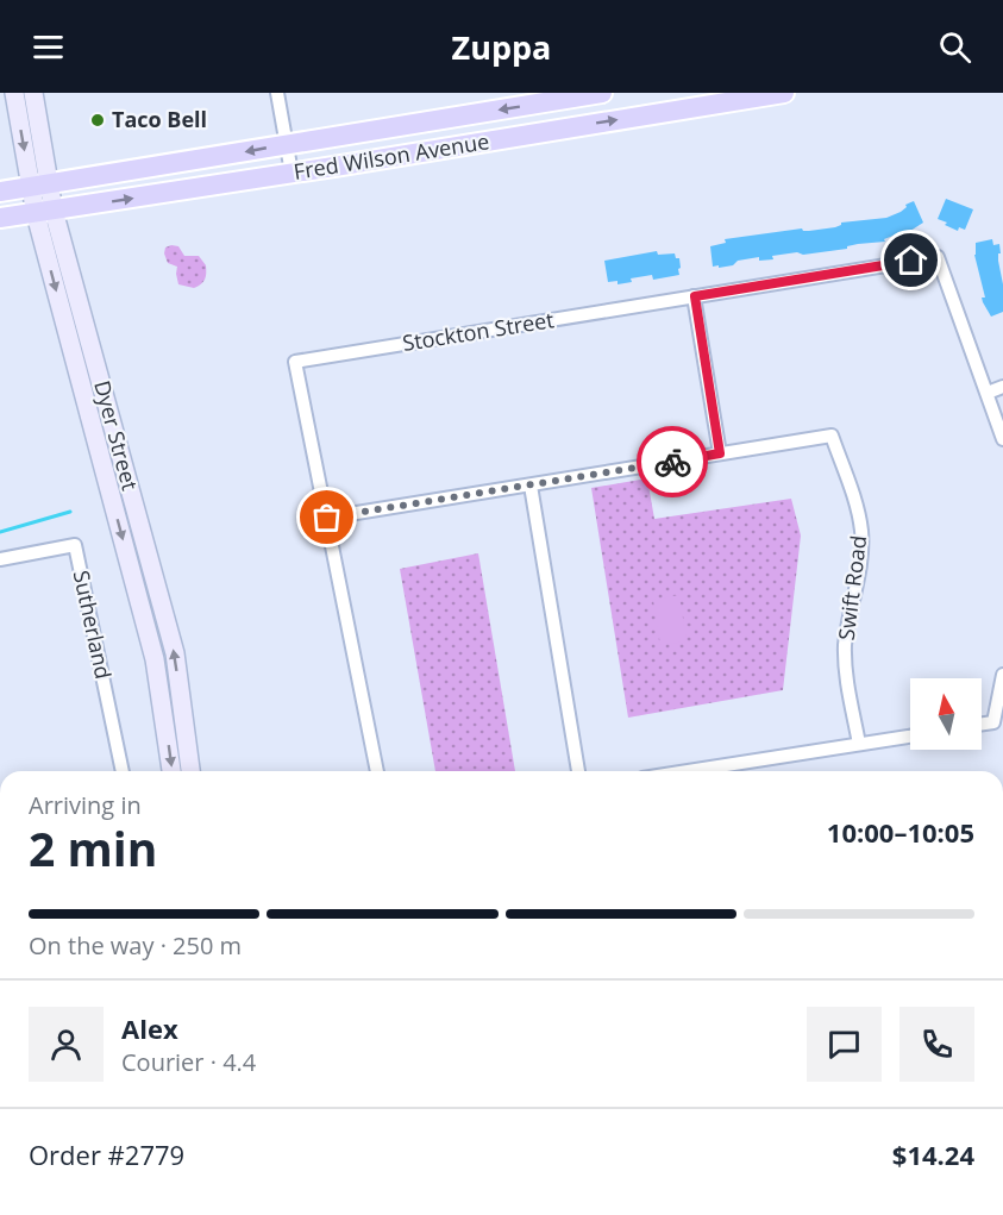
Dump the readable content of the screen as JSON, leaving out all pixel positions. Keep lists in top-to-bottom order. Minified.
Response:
{"streets":{"main road":["Fred Wilson Avenue","Dyer Street"],"street":["Stockton Street","Swift Road","Sutherland"]},"crossings":[["Fred Wilson Avenue","Dyer Street"]],"places":["Taco Bell"],"north":"top","page":{"header":"Zuppa","heading":["2 min","Arriving in","10:00–10:05"],"panel":["Alex","Courier · 4.4","Order #2779","$14.24"],"bar":"On the way · 250 m"}}
